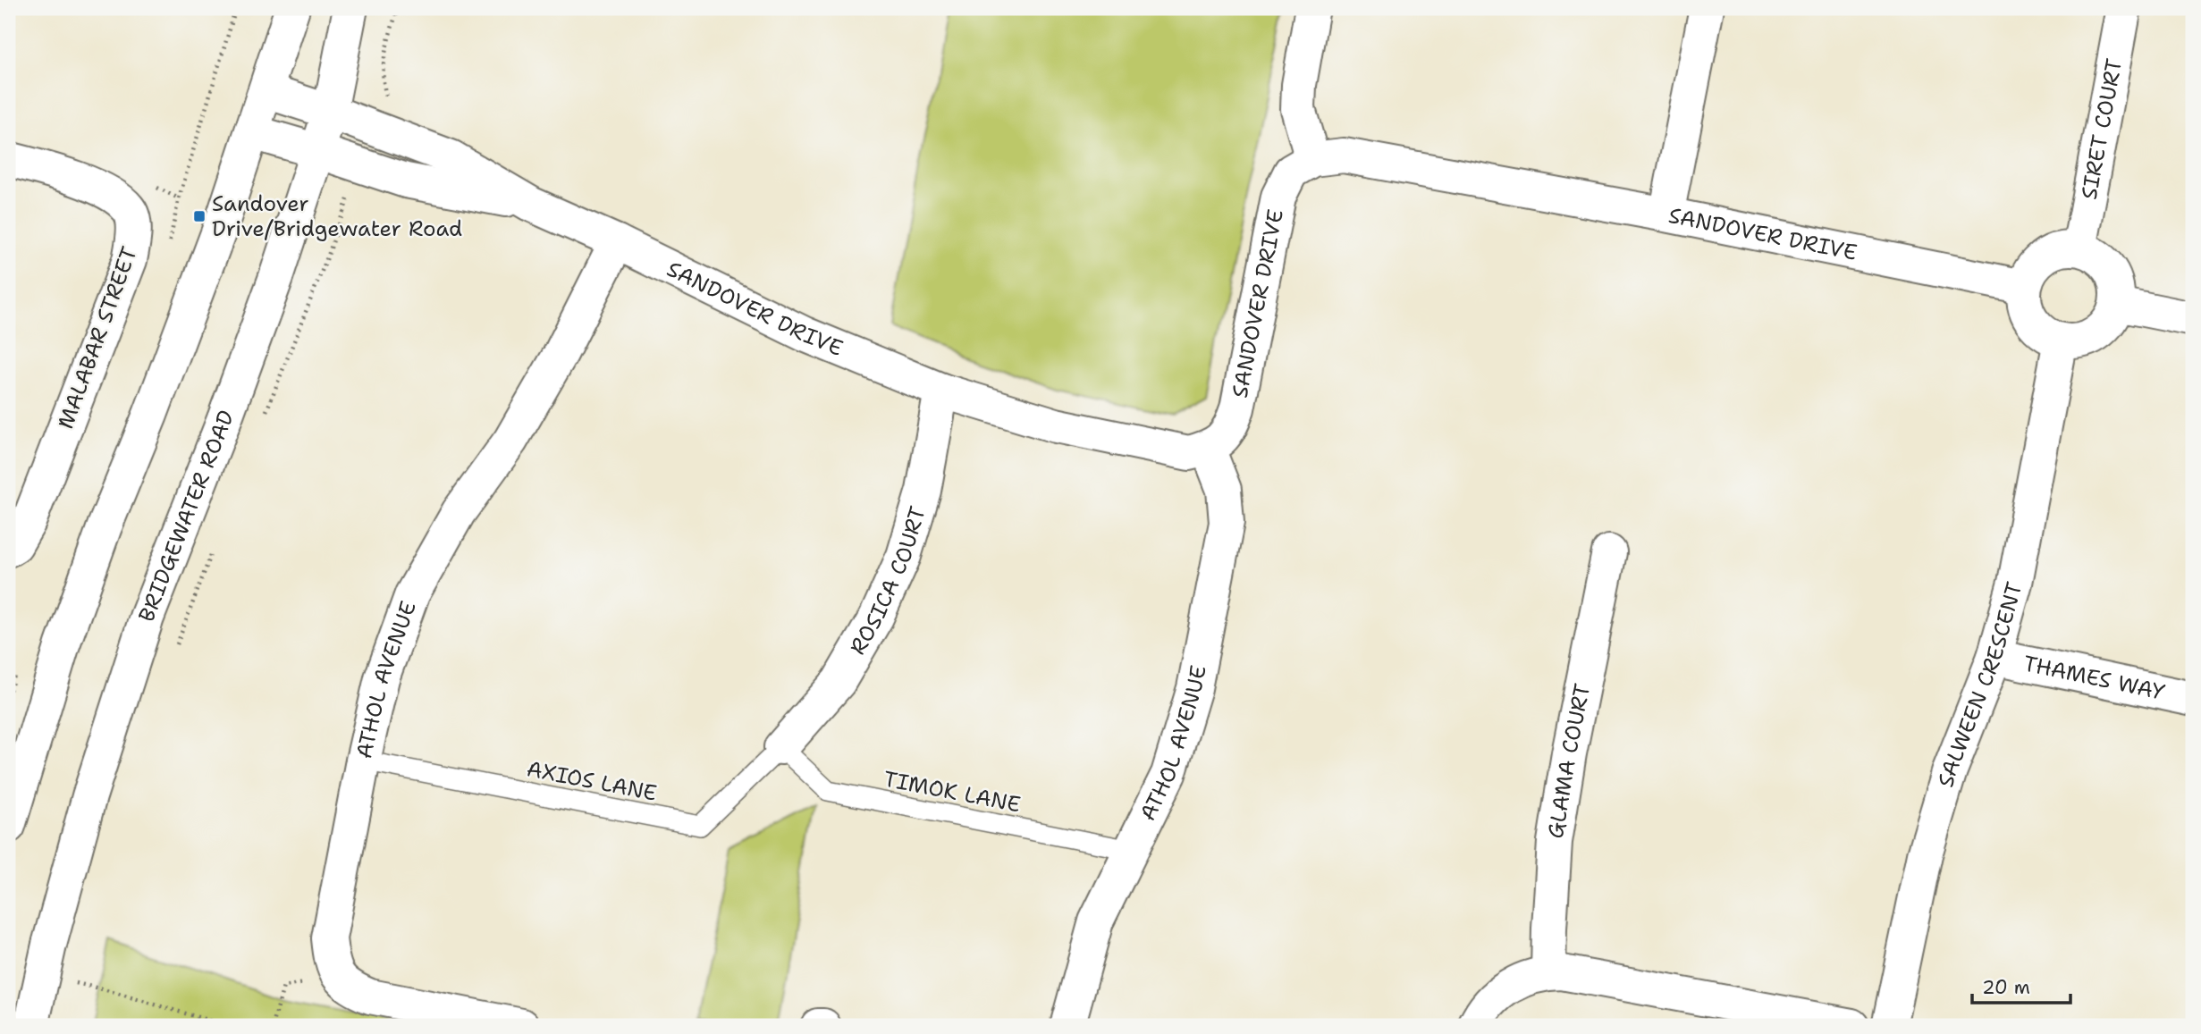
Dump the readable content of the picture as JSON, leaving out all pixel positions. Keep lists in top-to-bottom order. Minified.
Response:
{"streets":{"street":["SIRET COURT","SANDOVER DRIVE","MALABAR STREET","BRIDGEWATER ROAD","ROSICA COURT","THAMES WAY","ATHOL AVENUE","SALWEEN CRESCENT","GLAMA COURT"],"lane":["AXIOS LANE","TIMOK LANE"]},"crossings":[["SIRET COURT","SANDOVER DRIVE"],["SIRET COURT","SALWEEN CRESCENT"],["SANDOVER DRIVE","BRIDGEWATER ROAD"],["SANDOVER DRIVE","ROSICA COURT"],["SANDOVER DRIVE","ATHOL AVENUE"],["SANDOVER DRIVE","SALWEEN CRESCENT"],["ROSICA COURT","AXIOS LANE"],["ROSICA COURT","TIMOK LANE"],["THAMES WAY","SALWEEN CRESCENT"],["ATHOL AVENUE","AXIOS LANE"],["ATHOL AVENUE","TIMOK LANE"],["AXIOS LANE","TIMOK LANE"]],"places":{"transit":["Sandover Drive/Bridgewater Road"]},"scale_bar":"20 m"}
